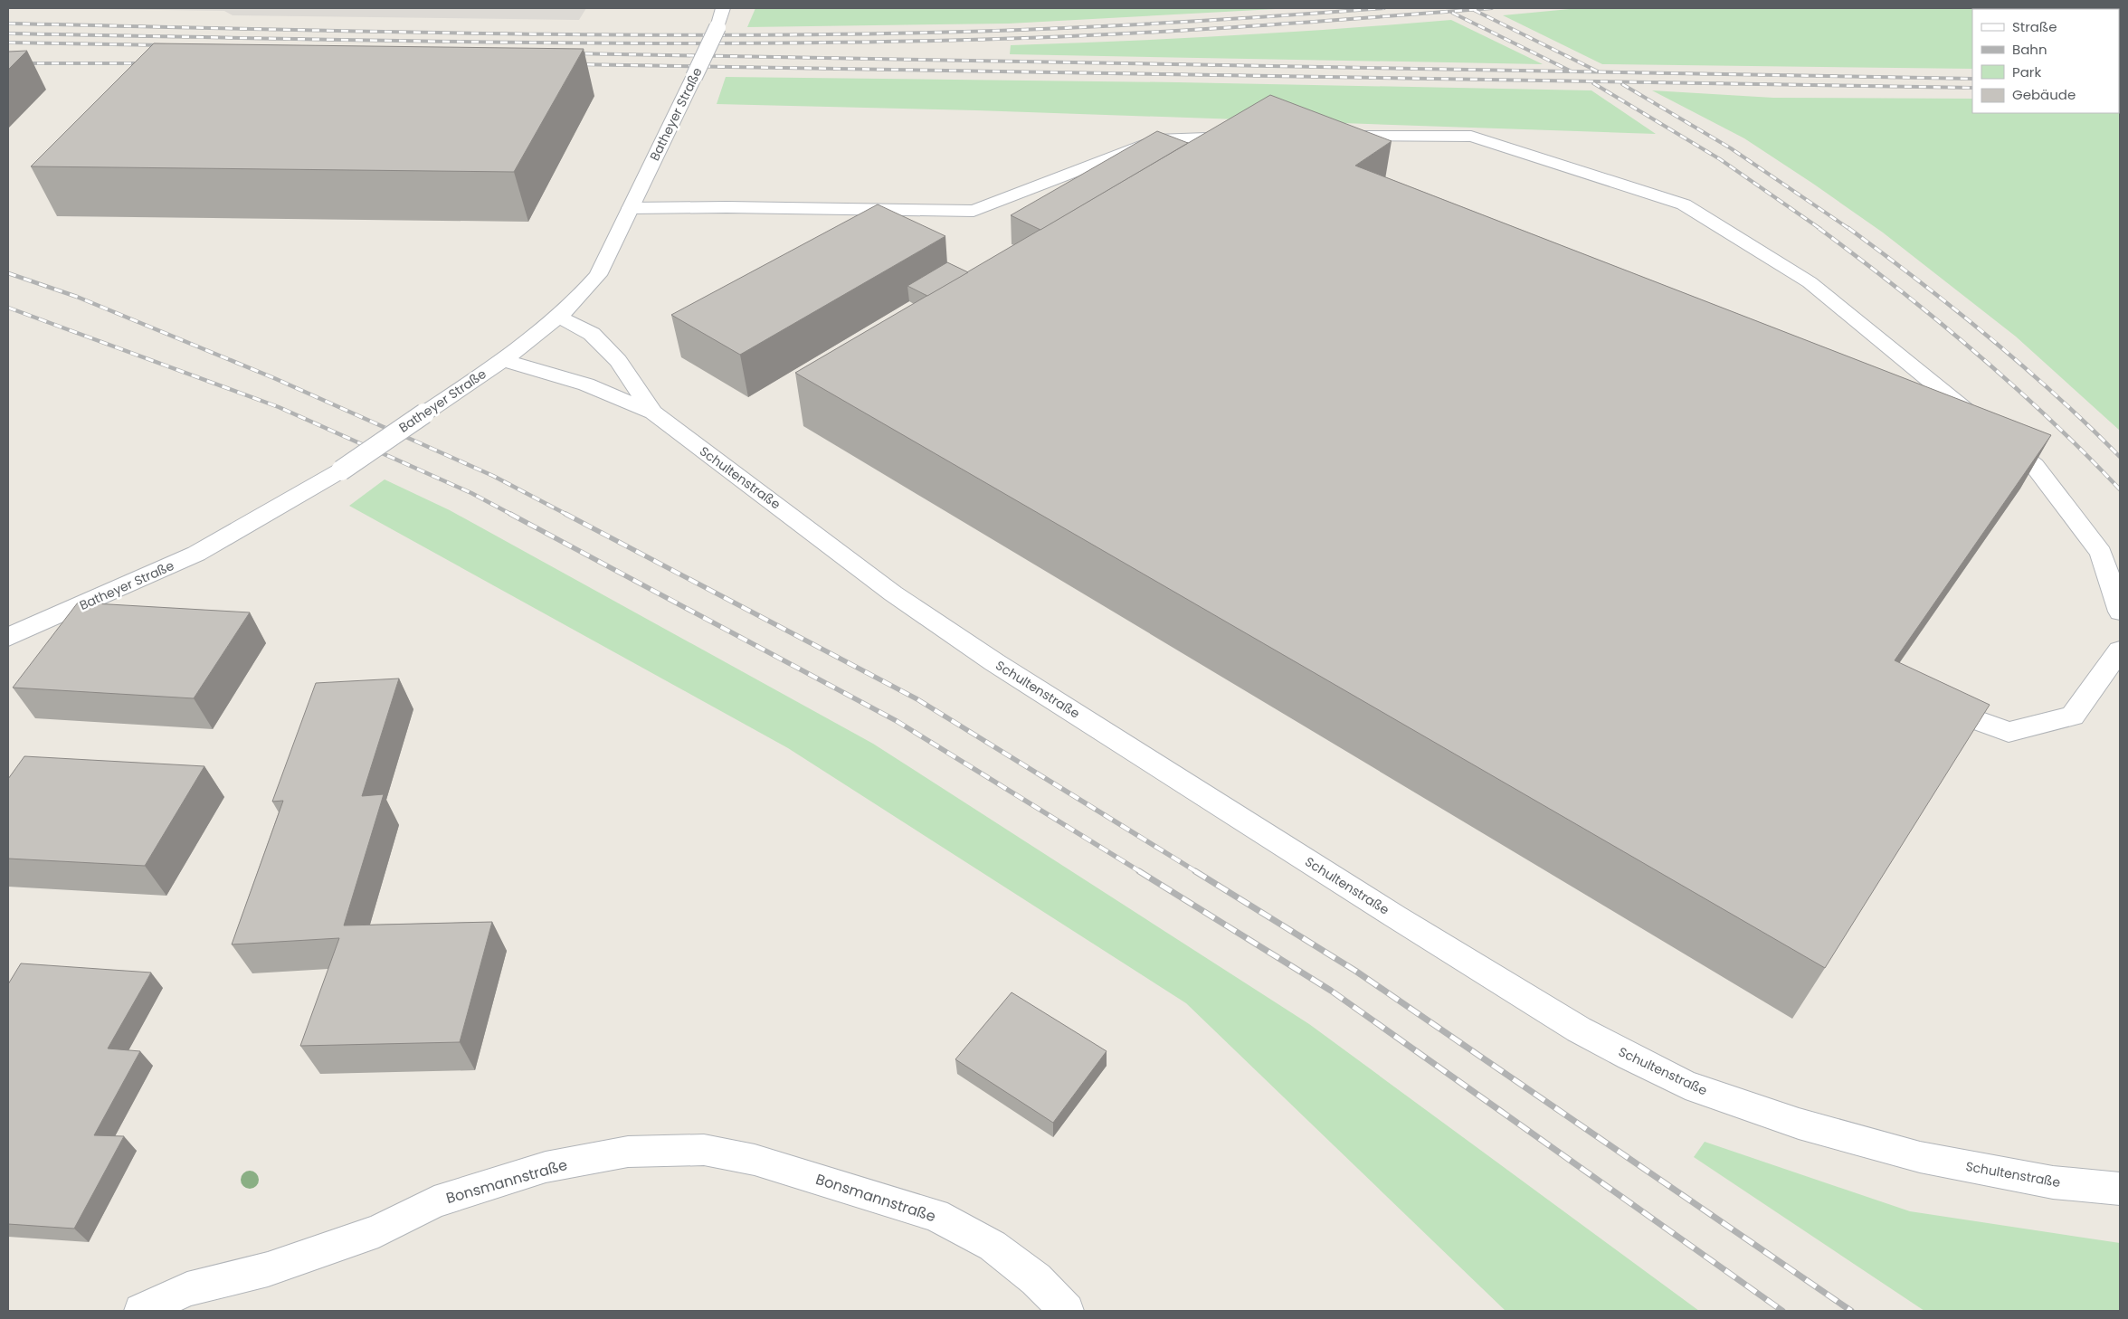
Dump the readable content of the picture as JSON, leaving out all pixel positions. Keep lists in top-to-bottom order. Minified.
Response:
{"streets":{"street":["Batheyer Straße","Schultenstraße","Bonsmannstraße"]},"crossings":[["Batheyer Straße","Schultenstraße"]],"legend":["Straße","Bahn","Park","Gebäude"]}
